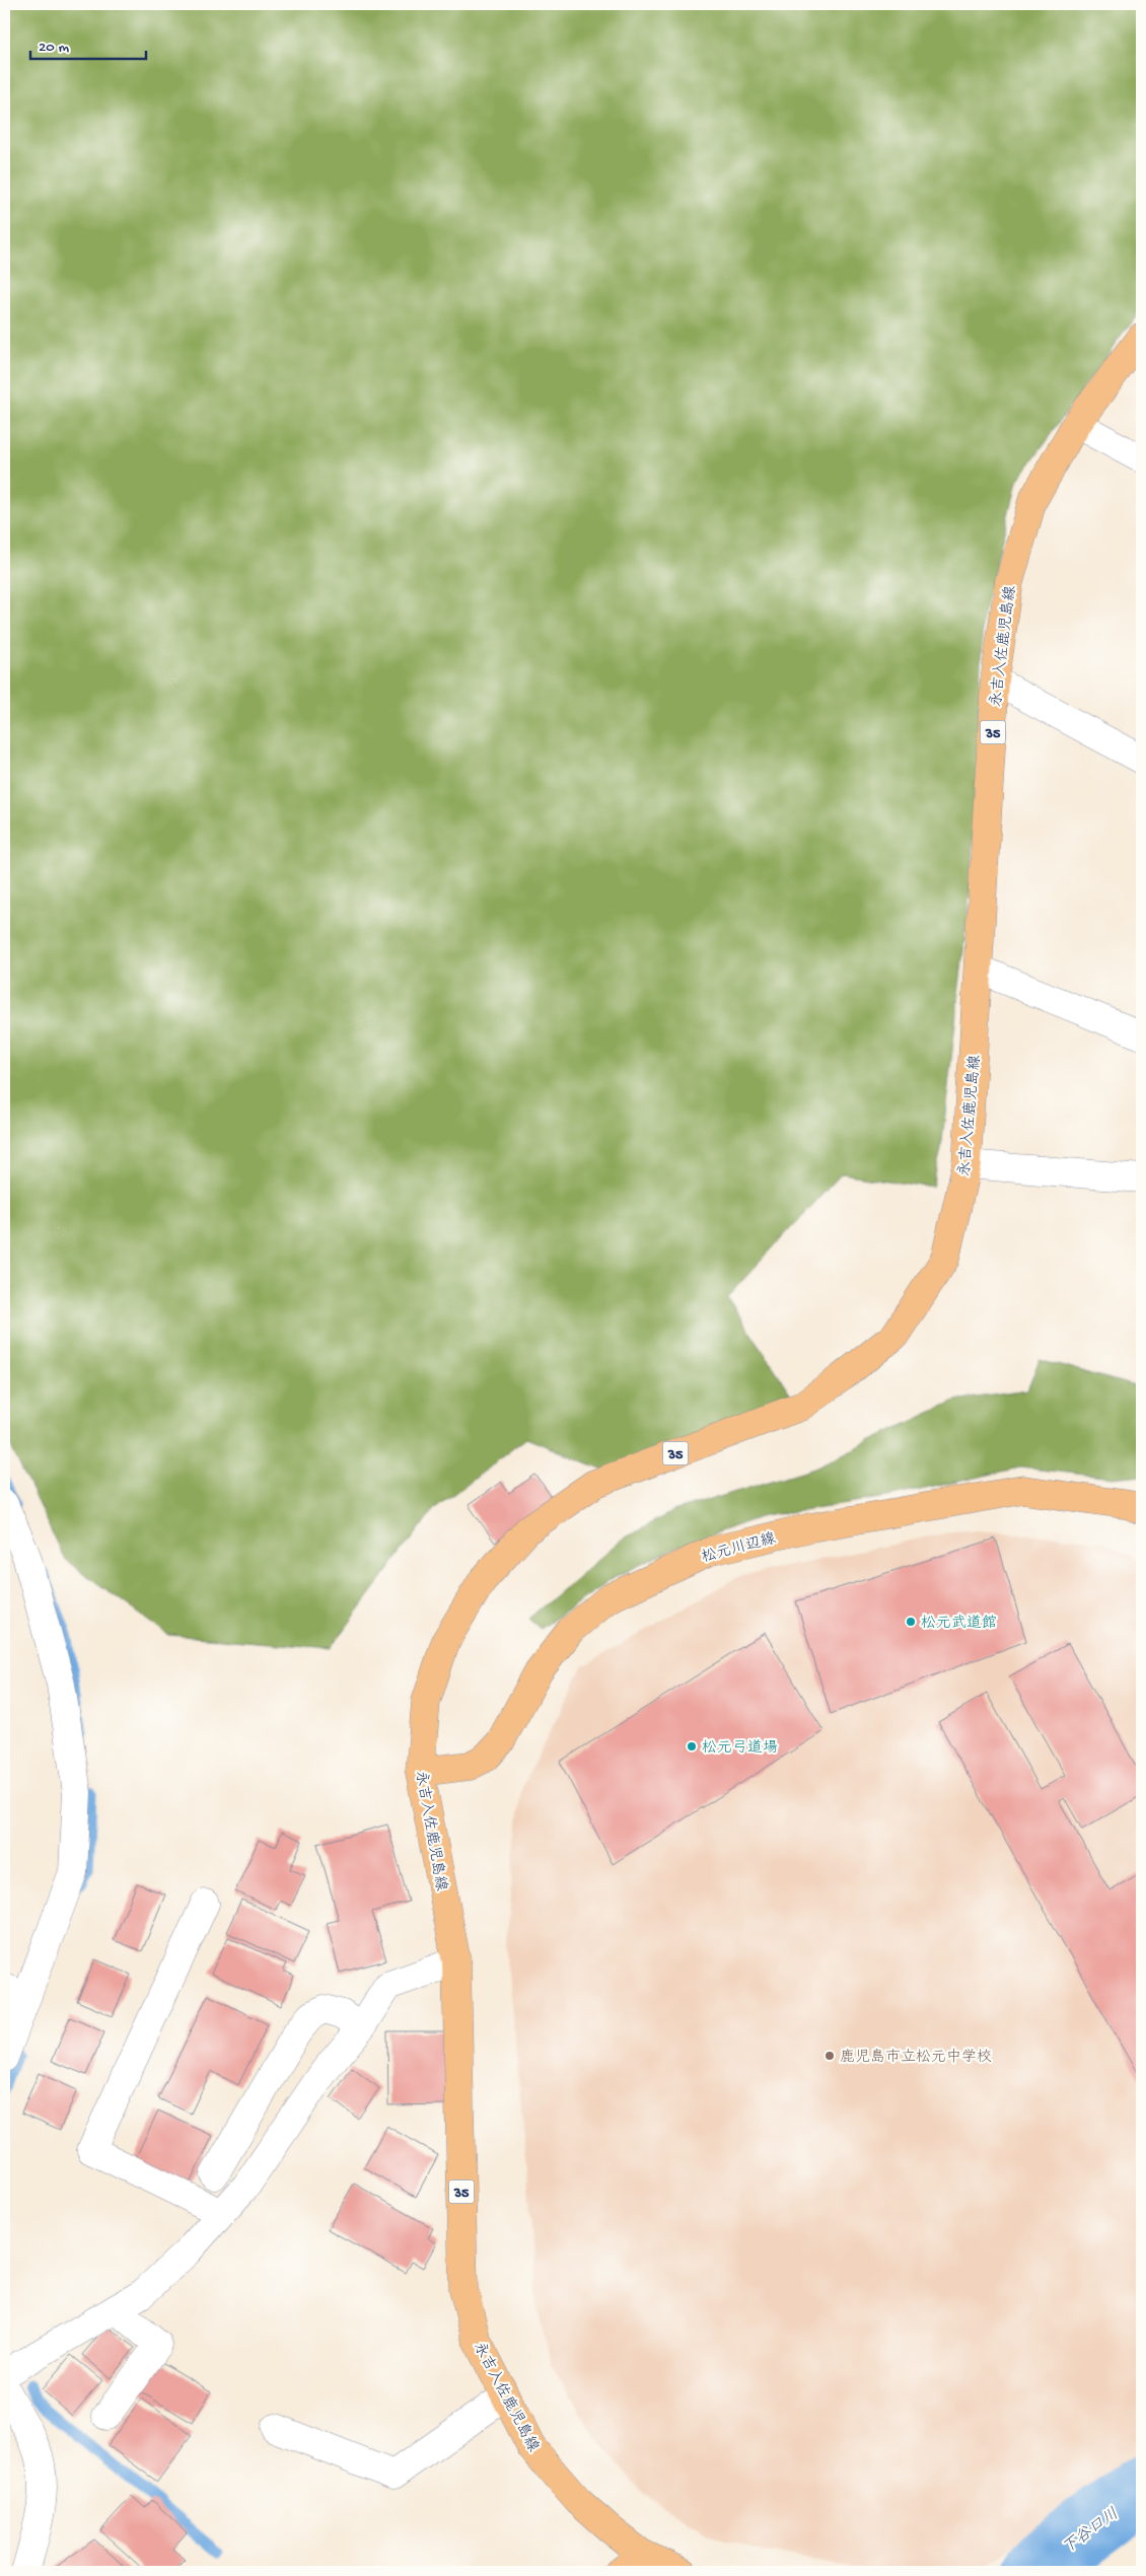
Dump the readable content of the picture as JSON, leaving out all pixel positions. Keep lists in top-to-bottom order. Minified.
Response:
{"streets":{"main road":["永吉入佐鹿児島線","35","松元川辺線"]},"crossings":[["永吉入佐鹿児島線","松元川辺線"]],"water":["下谷口川"],"places":["松元武道館","松元弓道場","鹿児島市立松元中学校"],"scale_bar":"20 m"}
